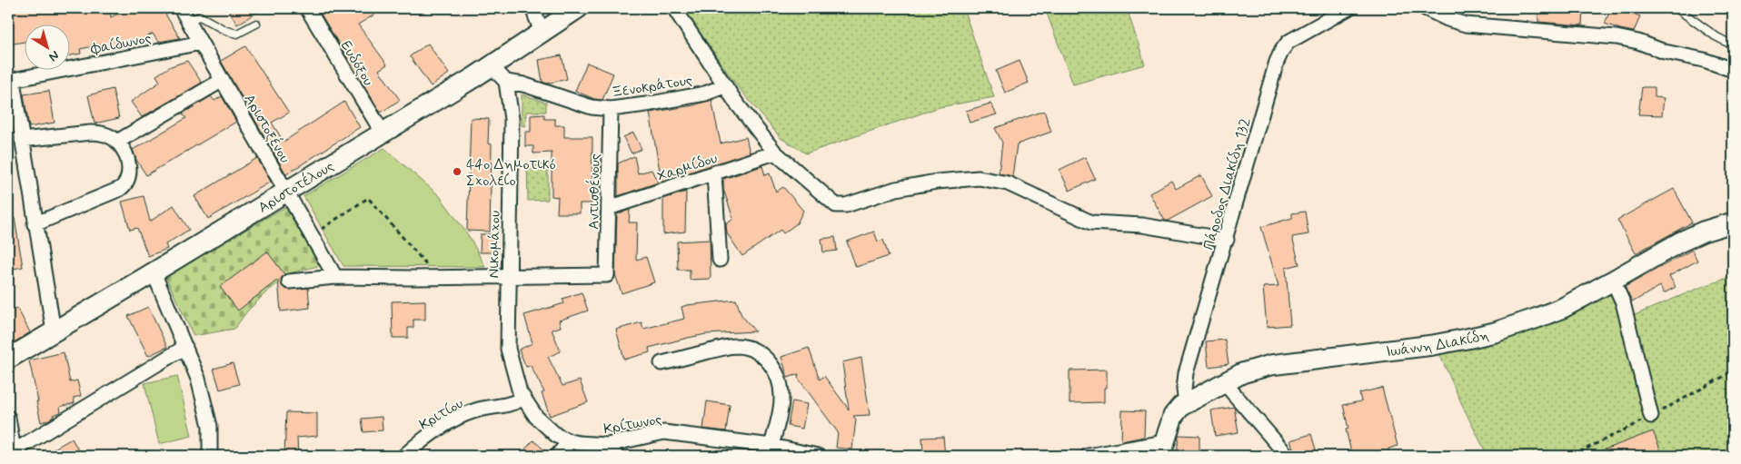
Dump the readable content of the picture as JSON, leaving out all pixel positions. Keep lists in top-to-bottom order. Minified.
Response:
{"streets":{"main road":["Αριστοτέλους","Ιωάννη Διακίδη"],"street":["Φαίδωνος","Ευδόξου","Ξενοκράτους","Αριστοξένου","Χαρμίδου","Πάροδος Διακίδη 132","Αντισθένους","Νικομάχου","Κριτίου","Κρίτωνος"]},"crossings":[["Φαίδωνος","Αριστοξένου"],["Ευδόξου","Αριστοτέλους"],["Ξενοκράτους","Αντισθένους"],["Ξενοκράτους","Νικομάχου"],["Αριστοξένου","Αριστοτέλους"],["Χαρμίδου","Αντισθένους"],["Πάροδος Διακίδη 132","Ιωάννη Διακίδη"],["Αντισθένους","Νικομάχου"],["Νικομάχου","Κριτίου"],["Νικομάχου","Κρίτωνος"],["Κριτίου","Κρίτωνος"]],"places":["44ο Δημοτικό Σχολείο"],"north":"bottom right"}
